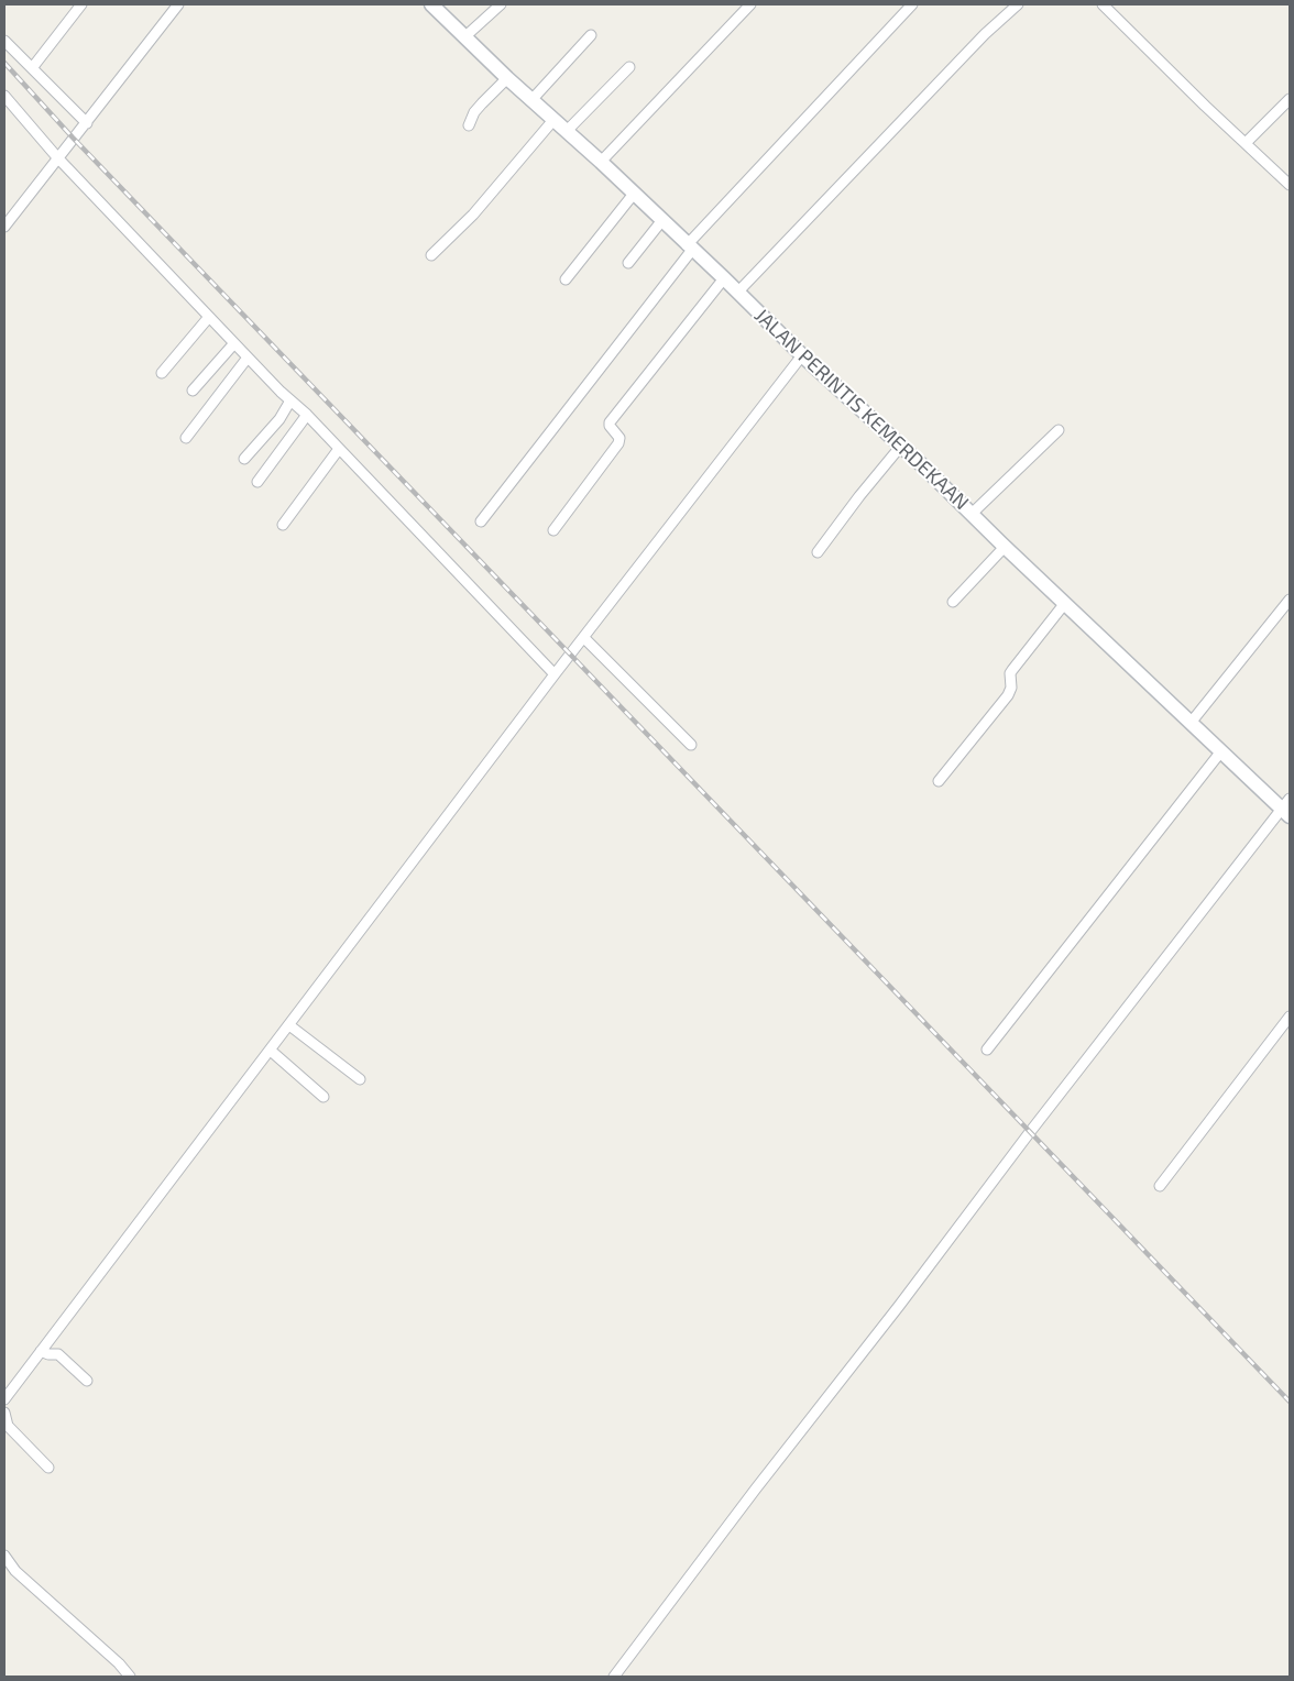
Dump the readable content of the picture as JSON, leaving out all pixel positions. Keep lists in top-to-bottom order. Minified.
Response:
{"streets":{"street":["JALAN PERINTIS KEMERDEKAAN"]}}
